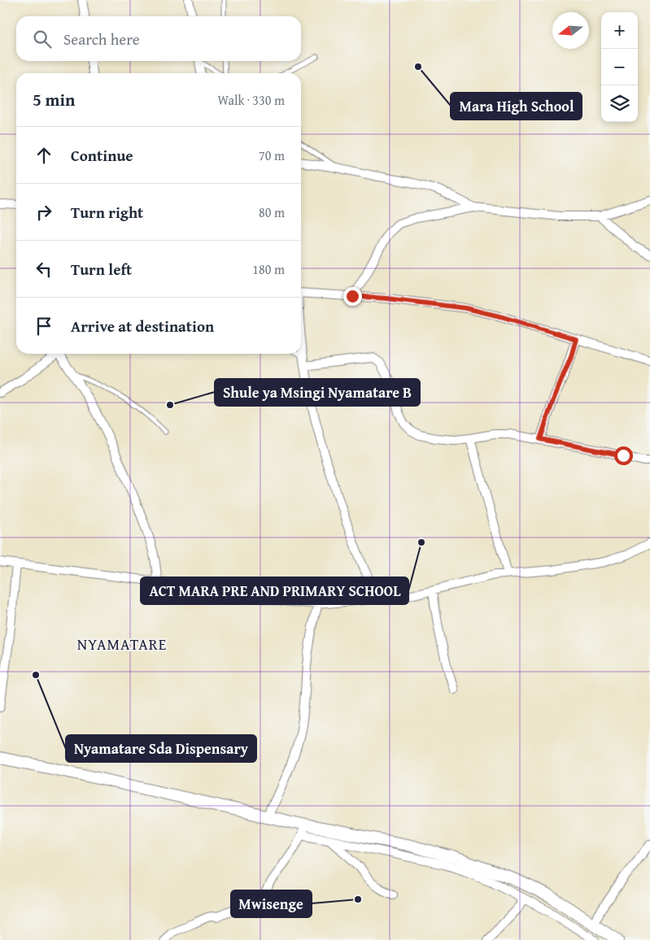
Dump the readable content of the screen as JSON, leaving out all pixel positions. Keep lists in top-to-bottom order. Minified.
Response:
{"districts":["NYAMATARE"],"places":["Mara High School","Shule ya Msingi Nyamatare B","ACT MARA PRE AND PRIMARY SCHOOL","Nyamatare Sda Dispensary","Mwisenge"],"north":"left","page":{"map_buttons":["+","−"],"search":"Search here","heading":["5 min","Walk · 330 m"],"list":[["Continue","70 m"],["Turn right","80 m"],["Turn left","180 m"],"Arrive at destination"]}}
